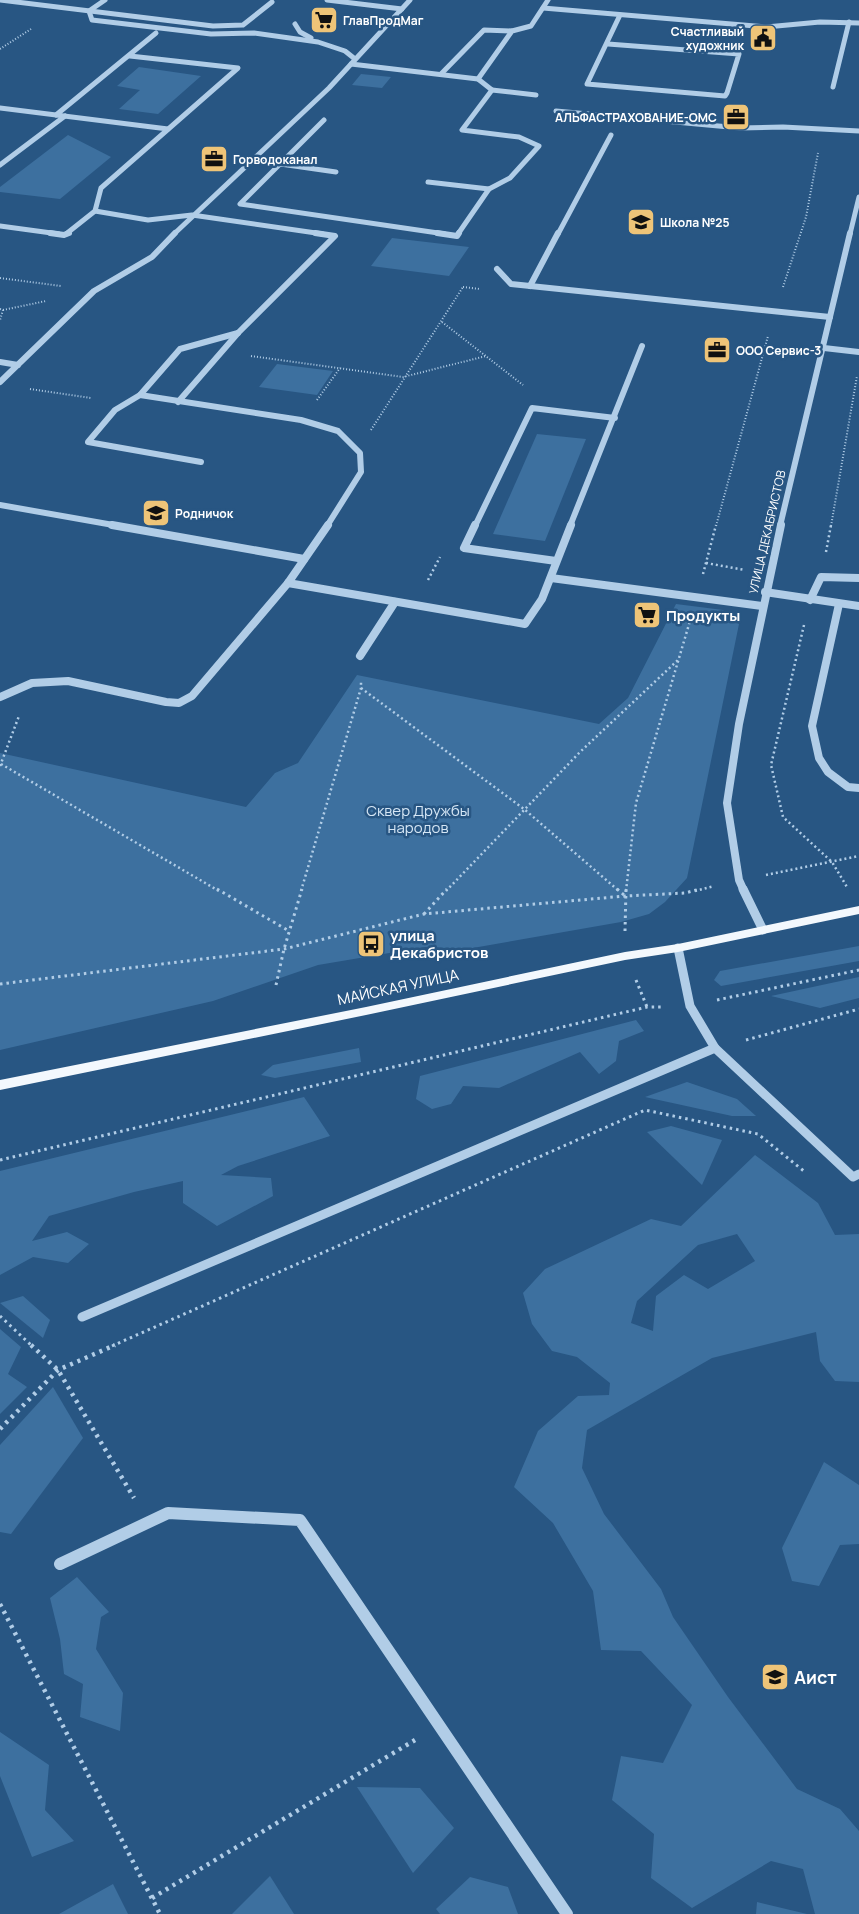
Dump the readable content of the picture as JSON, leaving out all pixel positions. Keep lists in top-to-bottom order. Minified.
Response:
{"streets":{"main road":["МАЙСКАЯ УЛИЦА"],"street":["УЛИЦА ДЕКАБРИСТОВ"]},"crossings":[["УЛИЦА ДЕКАБРИСТОВ","МАЙСКАЯ УЛИЦА"]],"parks":["Сквер Дружбы народов"],"places":{"supermarket":["ГлавПродМаг","Продукты"],"public building":["Счастливый художник"],"office":["АЛЬФАСТРАХОВАНИЕ-ОМС","Горводоканал","ООО Сервис-3"],"school or university":["Школа №25","Родничок","Аист"],"bus stop":["улица Декабристов"]}}
